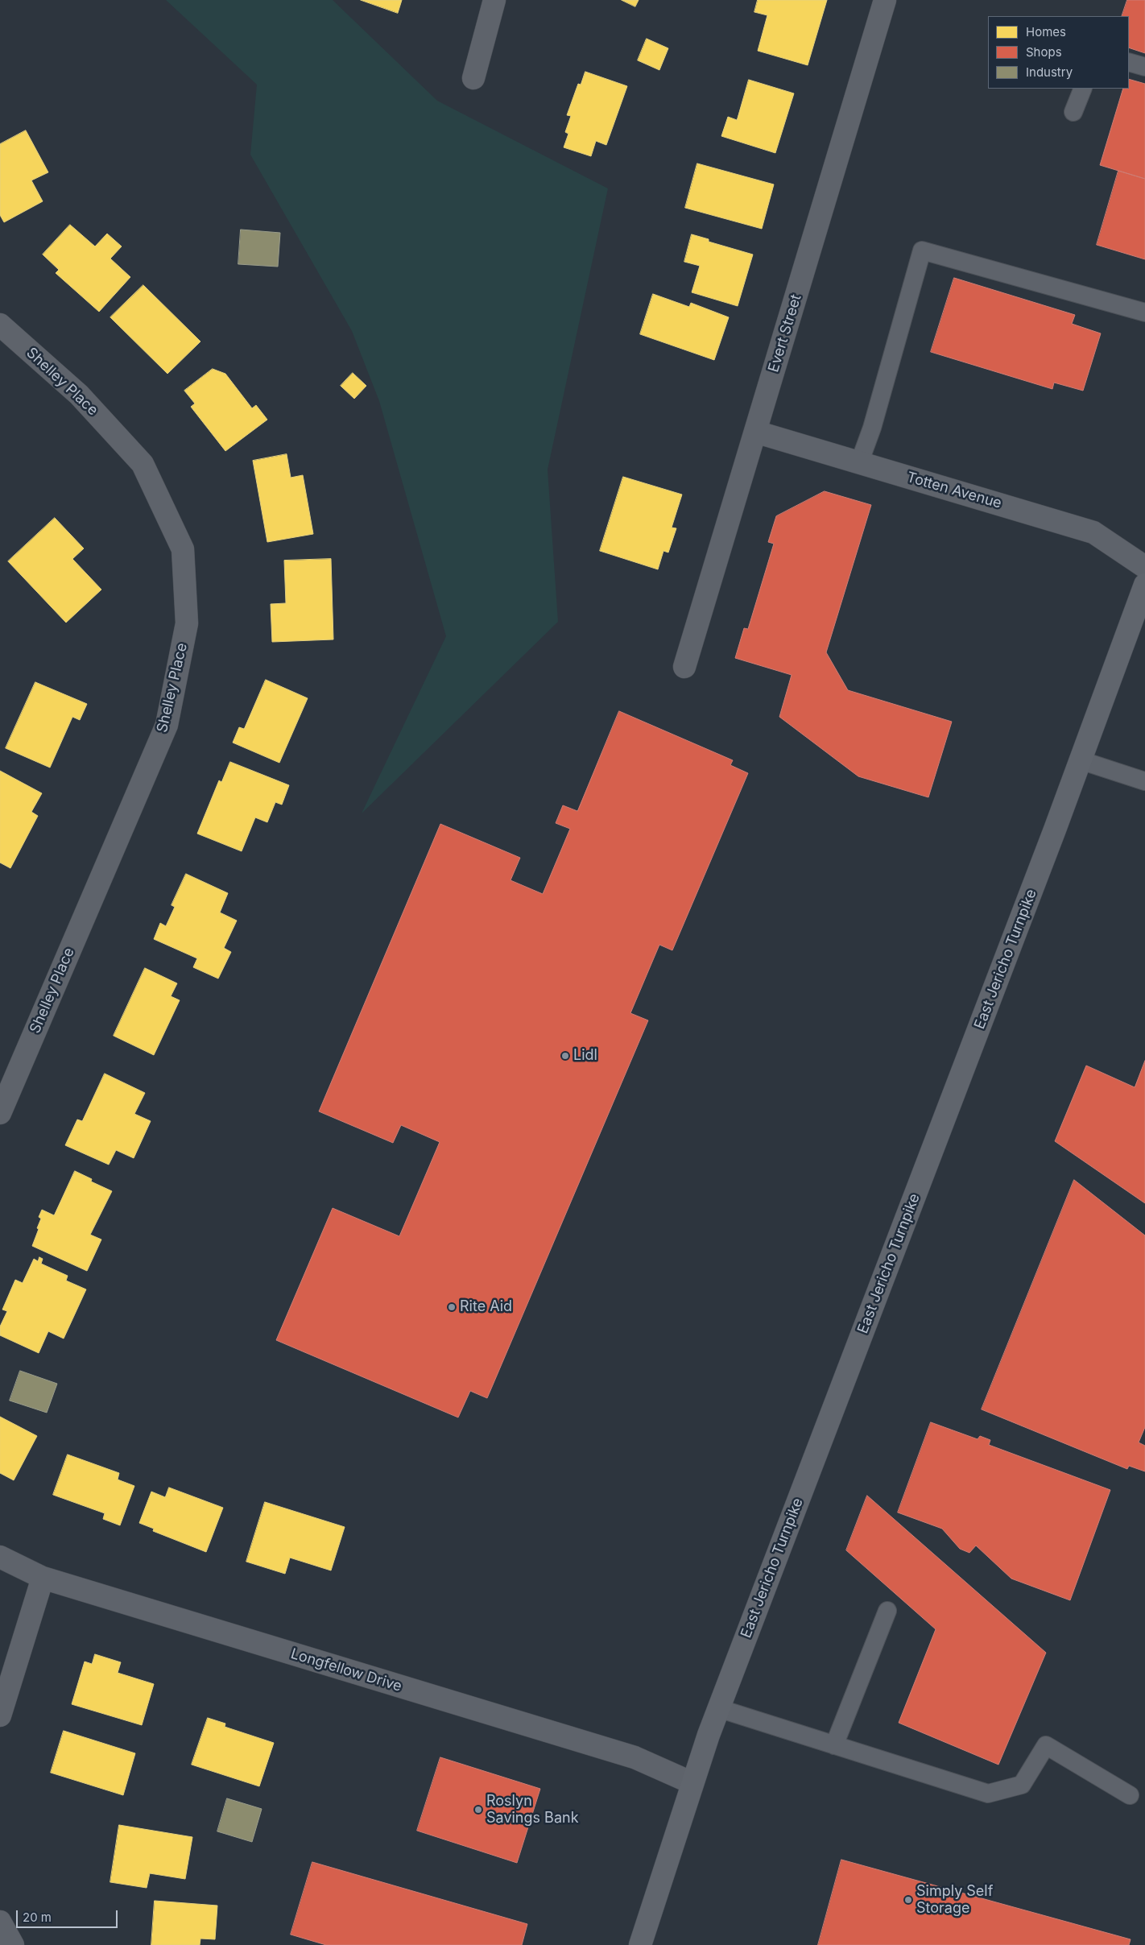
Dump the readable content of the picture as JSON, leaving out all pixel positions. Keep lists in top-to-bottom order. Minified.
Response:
{"streets":{"main road":["East Jericho Turnpike"],"street":["Evert Street","Shelley Place","Totten Avenue","Longfellow Drive"]},"crossings":[["Evert Street","Totten Avenue"],["East Jericho Turnpike","Longfellow Drive"]],"places":["Lidl","Rite Aid","Roslyn Savings Bank","Simply Self Storage"],"legend":["Homes","Shops","Industry"],"scale_bar":"20 m"}
